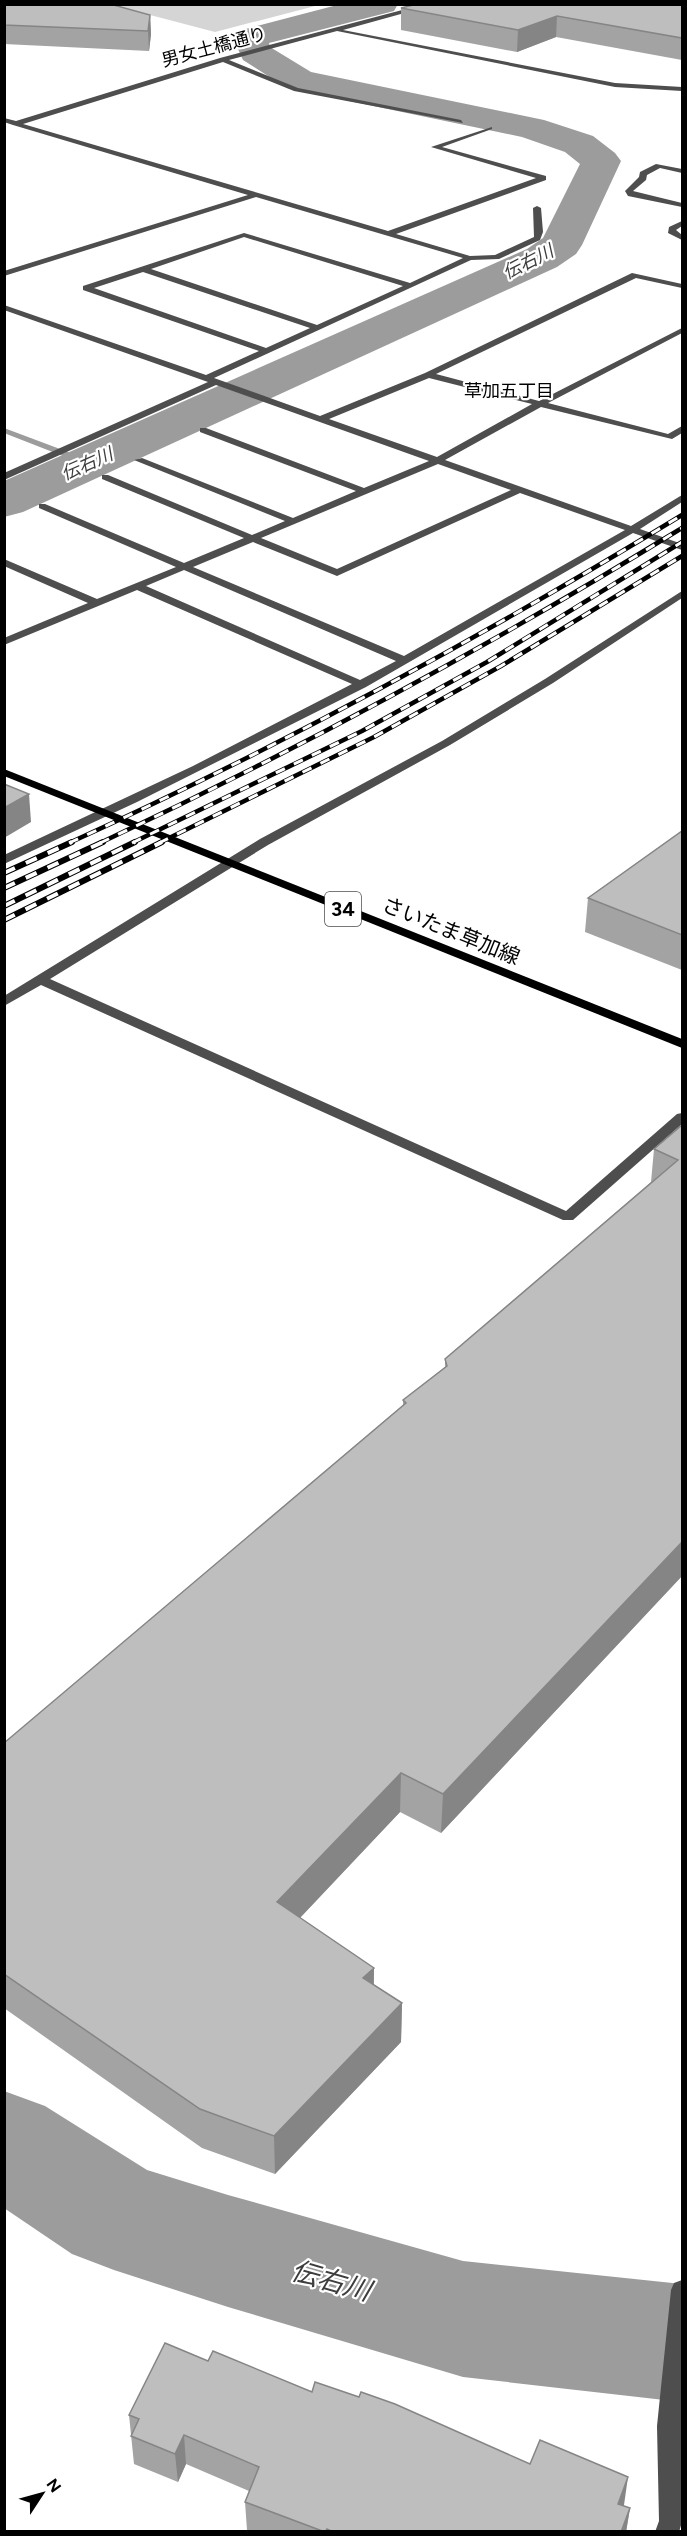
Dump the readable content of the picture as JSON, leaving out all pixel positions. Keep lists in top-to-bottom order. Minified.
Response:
{"streets":{"main road":["34","さいたま草加線"],"street":["男女土橋通り"]},"districts":["草加五丁目"],"water":["伝右川"],"north":"top right"}
